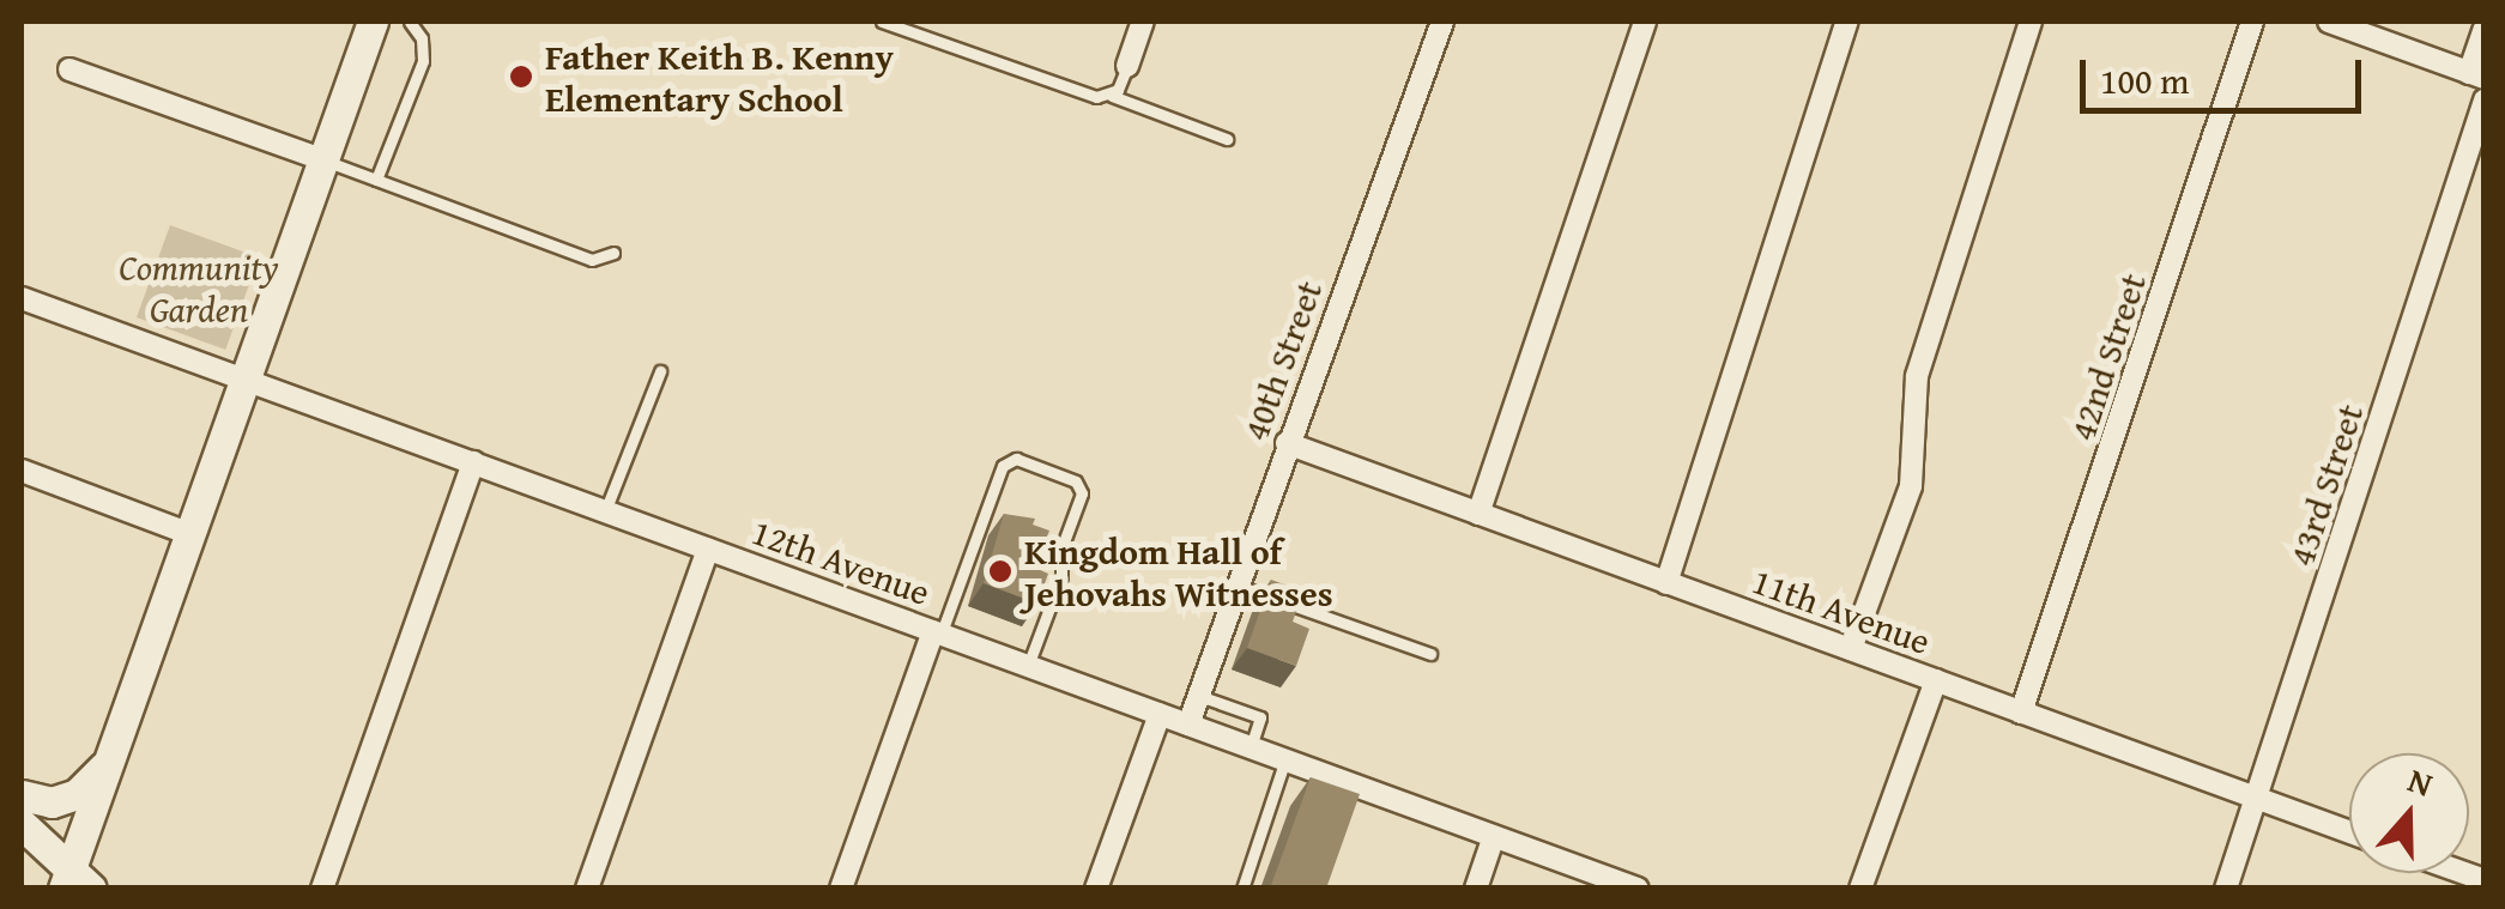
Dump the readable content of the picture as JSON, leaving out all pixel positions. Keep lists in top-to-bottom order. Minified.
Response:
{"streets":{"street":["42nd Street","40th Street","43rd Street","12th Avenue","11th Avenue"]},"crossings":[["42nd Street","11th Avenue"],["40th Street","12th Avenue"],["40th Street","11th Avenue"],["43rd Street","11th Avenue"]],"parks":["Community Garden"],"places":["Father Keith B. Kenny Elementary School","Kingdom Hall of Jehovahs Witnesses"],"scale_bar":"100 m","north":"top"}
